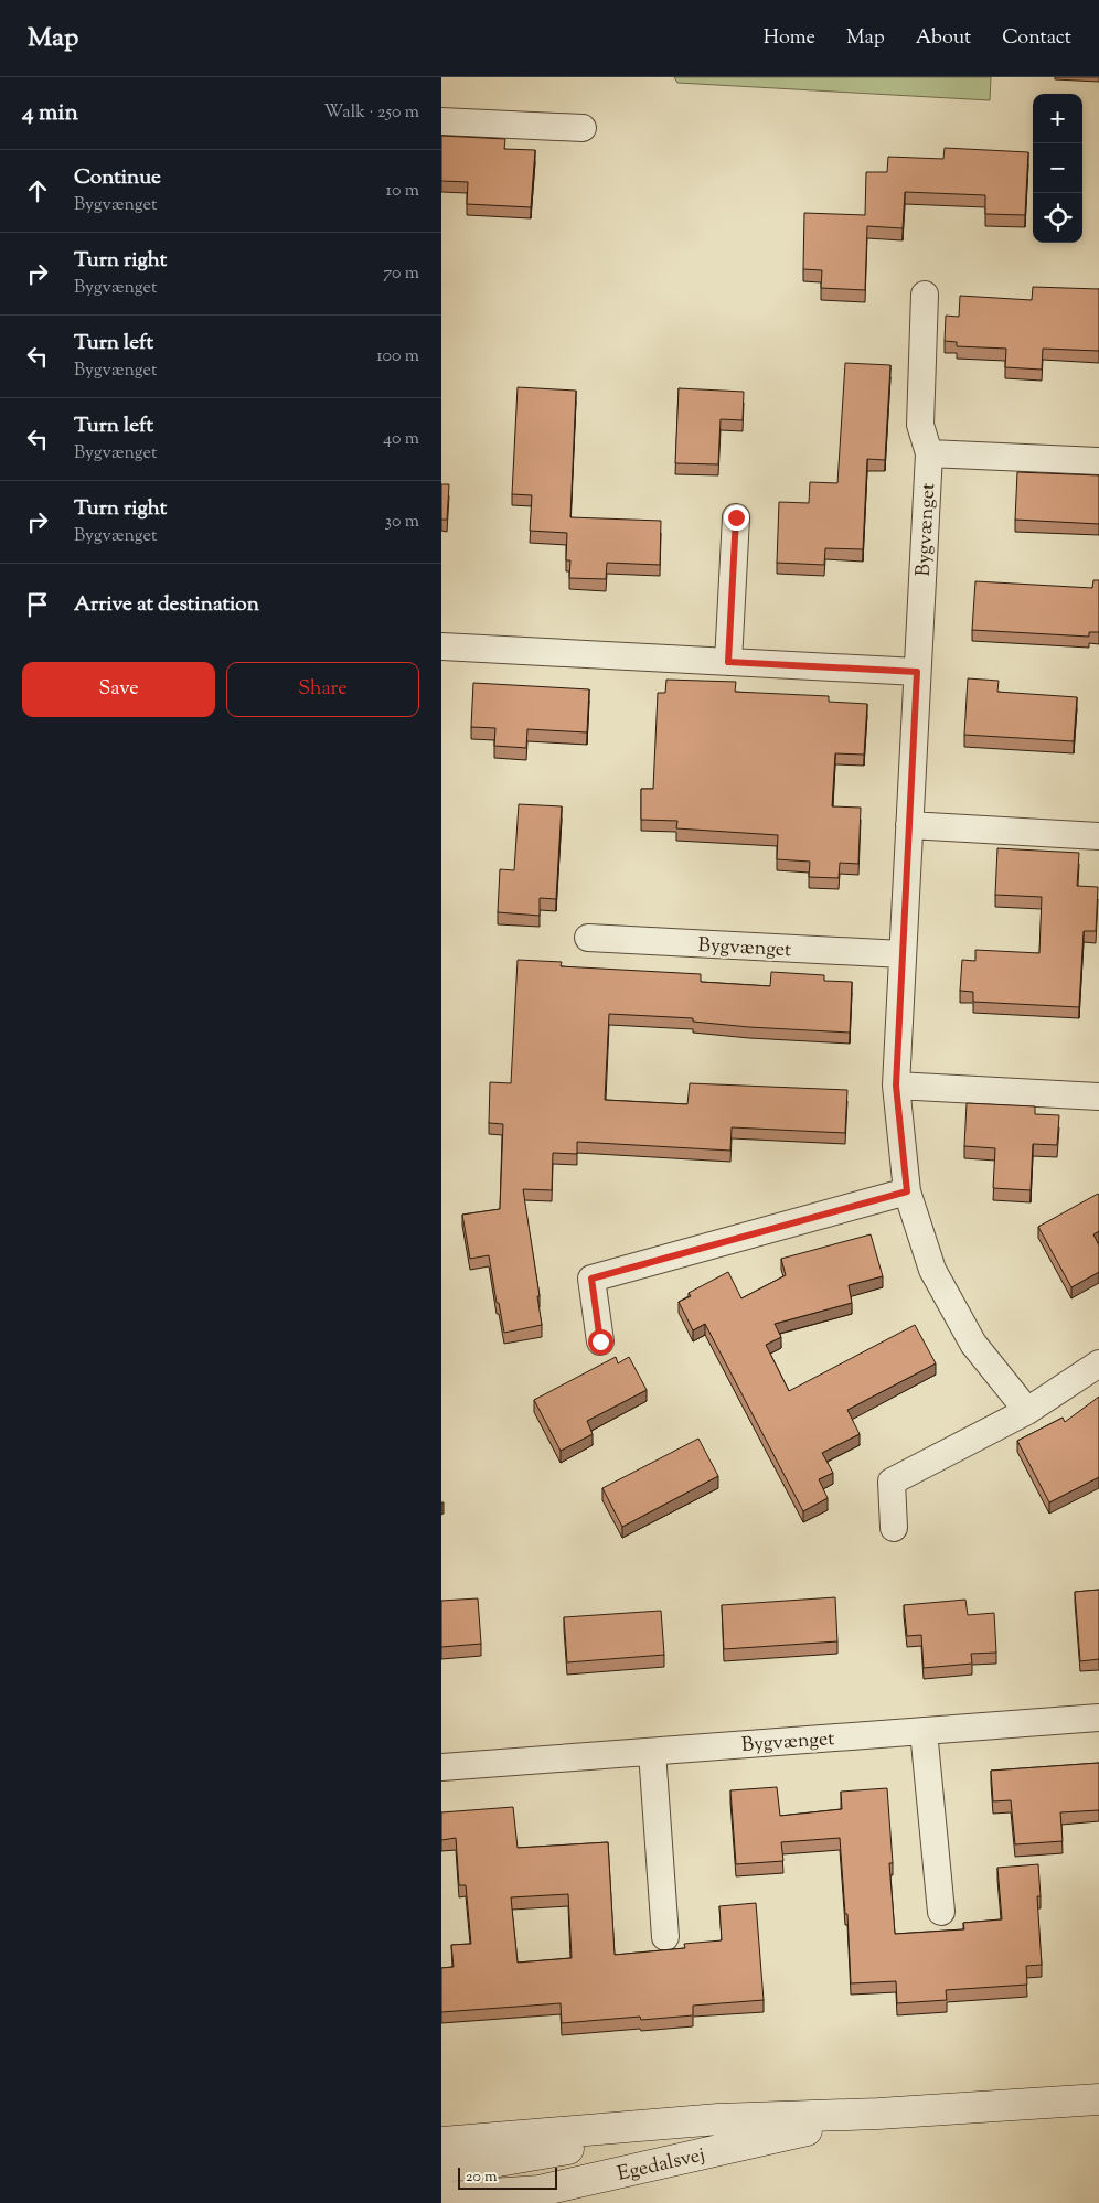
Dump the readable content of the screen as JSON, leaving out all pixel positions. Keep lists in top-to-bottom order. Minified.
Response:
{"streets":{"street":["Bygvænget","Egedalsvej"]},"scale_bar":"20 m","page":{"header":"Map","nav":["Home","Map","About","Contact"],"heading":["4 min","Walk · 250 m"],"map_buttons":["+","−"],"list":[["Continue","Bygvænget","10 m"],["Turn right","Bygvænget","70 m"],["Turn left","Bygvænget","100 m"],["Turn left","Bygvænget","40 m"],["Turn right","Bygvænget","30 m"],"Arrive at destination"],"buttons":["Save","Share"],"scale":"20 m"}}
